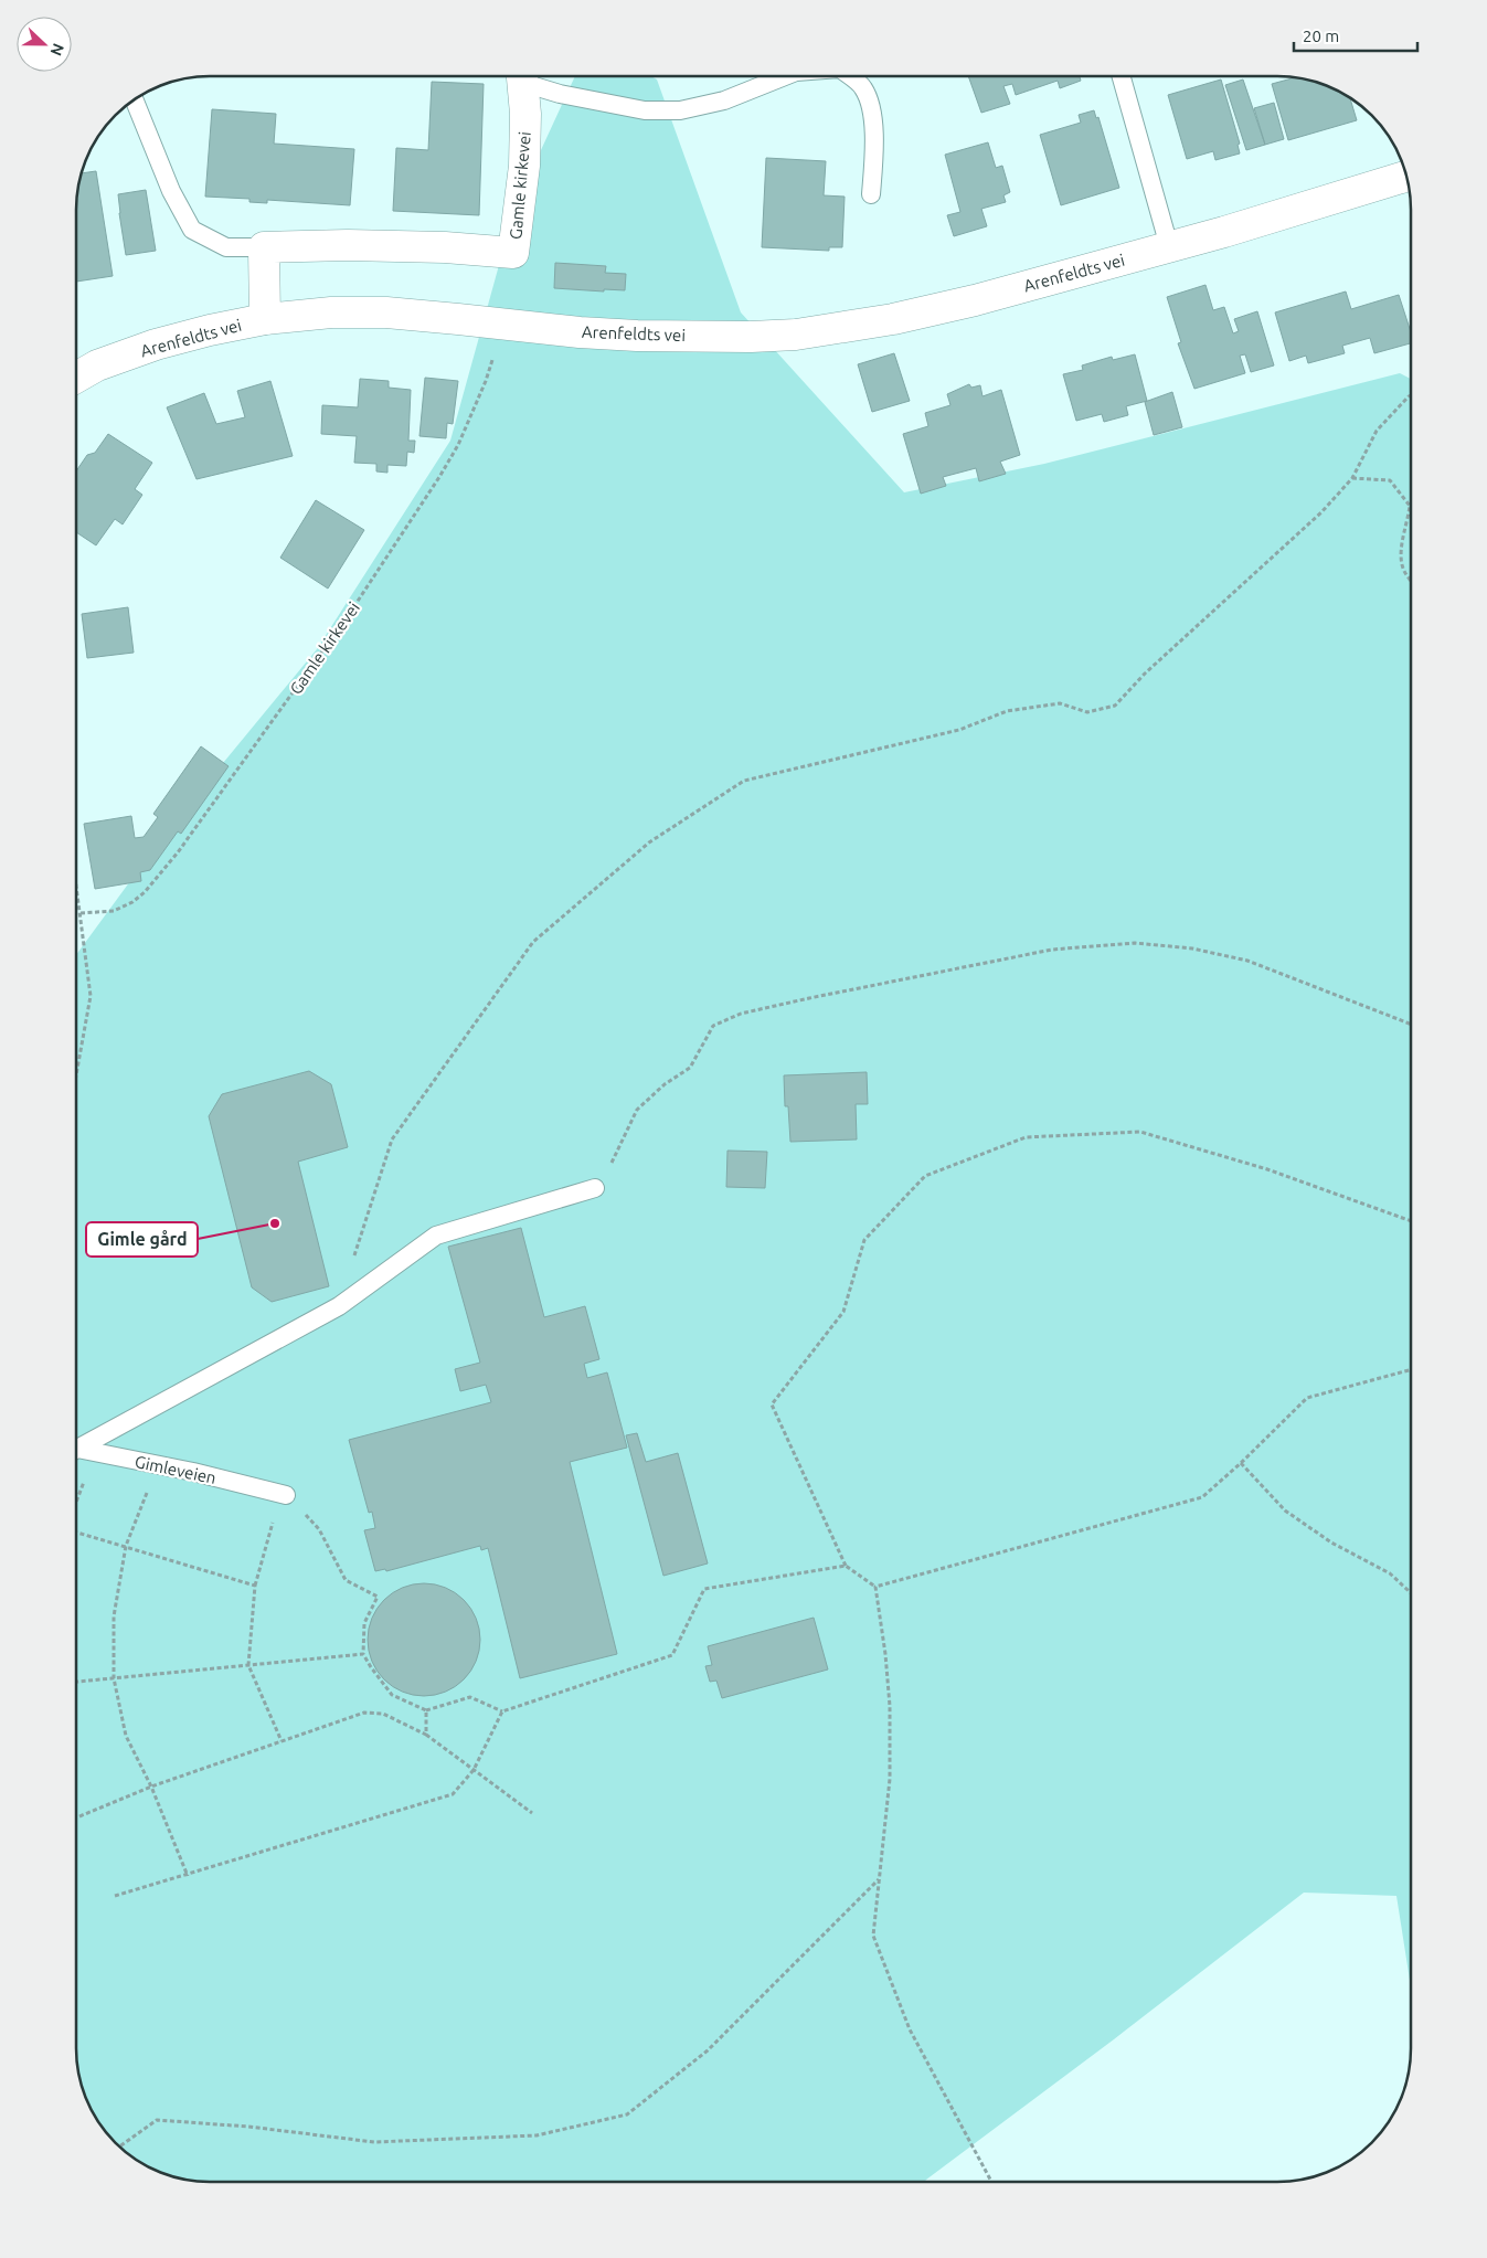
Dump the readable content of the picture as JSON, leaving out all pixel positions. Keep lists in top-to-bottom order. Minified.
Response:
{"streets":{"street":["Gamle kirkevei","Arenfeldts vei"],"lane":["Gimleveien"]},"crossings":[["Gamle kirkevei","Arenfeldts vei"]],"places":["Gimle gård"],"scale_bar":"20 m","north":"right"}
